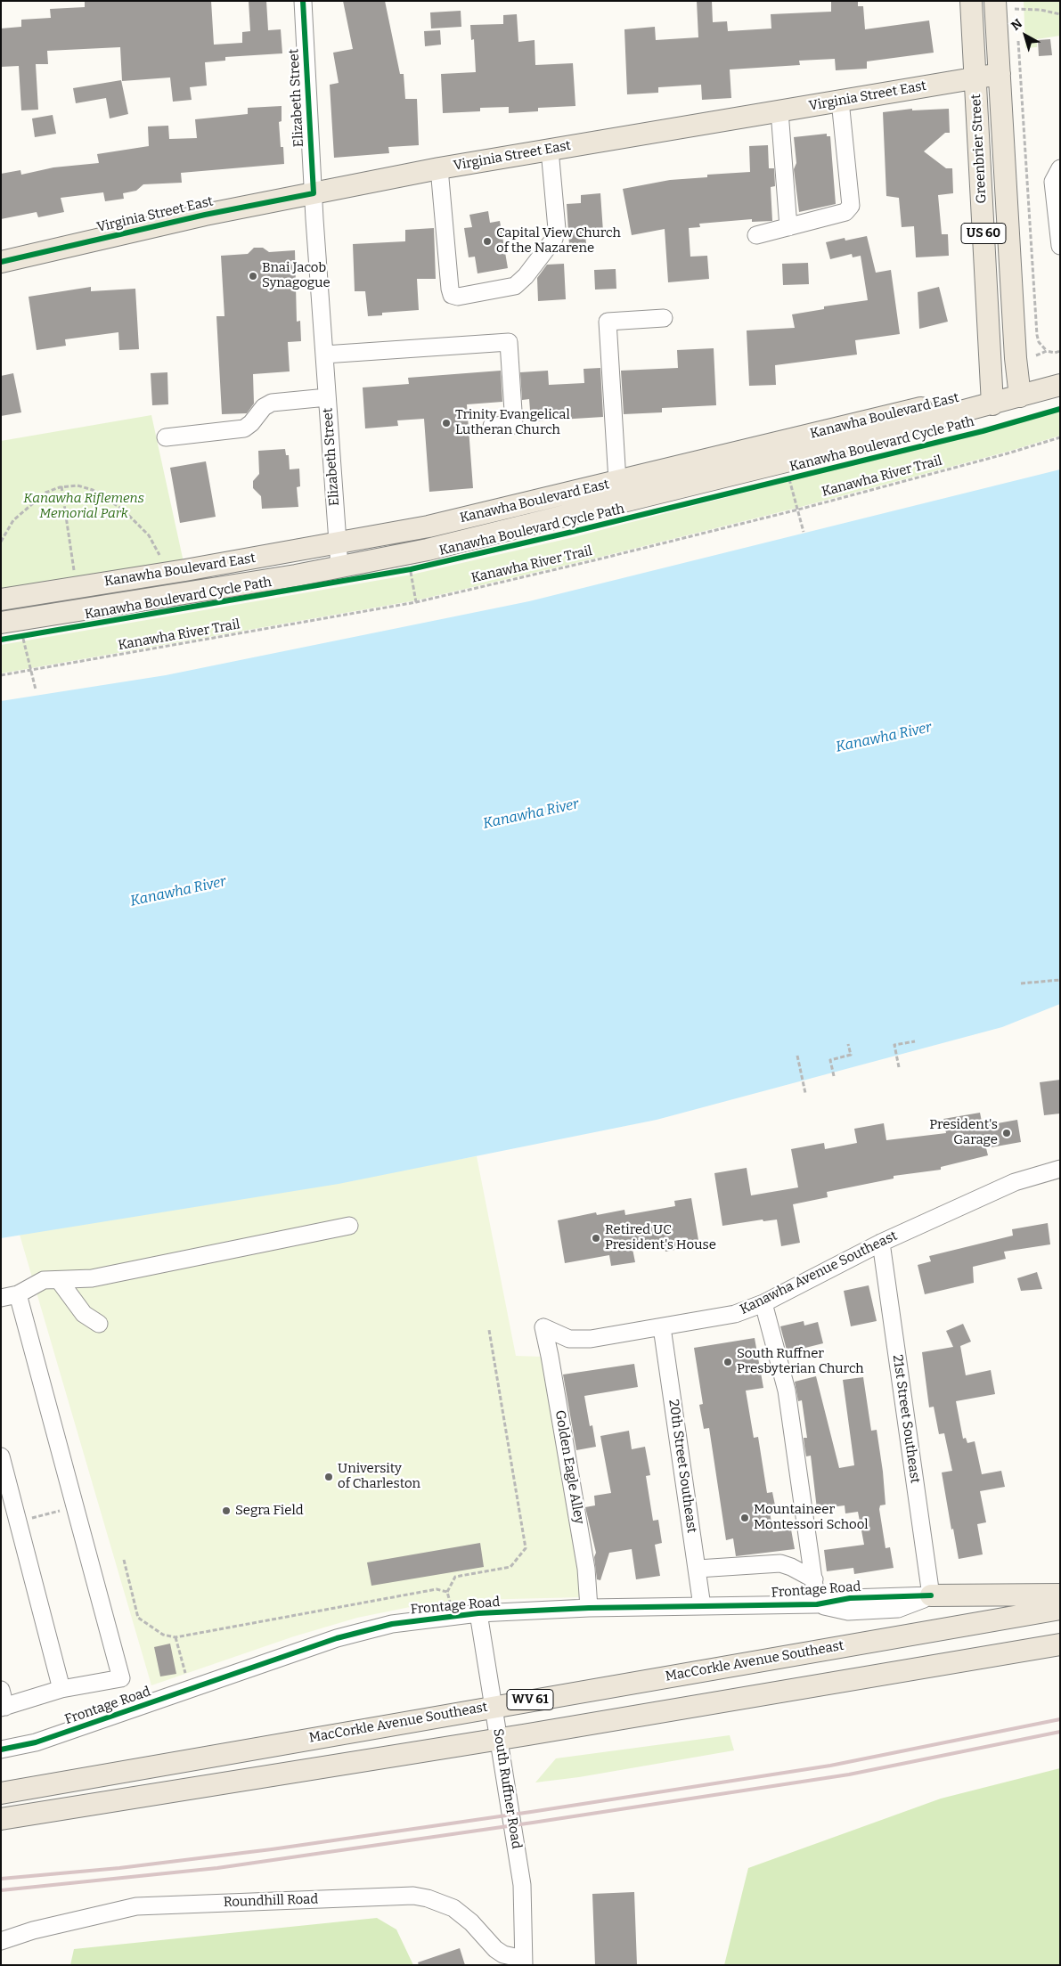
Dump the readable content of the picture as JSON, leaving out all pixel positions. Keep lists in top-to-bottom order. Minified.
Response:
{"streets":{"main road":["Virginia Street East","Greenbrier Street","US 60","Kanawha Boulevard East","MacCorkle Avenue Southeast","WV 61"],"street":["Elizabeth Street","Kanawha Avenue Southeast","21st Street Southeast","20th Street Southeast","Golden Eagle Alley","Frontage Road","South Ruffner Road","Roundhill Road"],"path":["Kanawha River Trail"],"cycle path":["Kanawha Boulevard Cycle Path"]},"crossings":[["Virginia Street East","Elizabeth Street"],["Virginia Street East","Greenbrier Street"],["Elizabeth Street","Kanawha Boulevard East"],["Greenbrier Street","Kanawha Boulevard East"],["Kanawha Avenue Southeast","21st Street Southeast"],["Kanawha Avenue Southeast","20th Street Southeast"],["Kanawha Avenue Southeast","Golden Eagle Alley"],["21st Street Southeast","Frontage Road"],["20th Street Southeast","Frontage Road"],["Golden Eagle Alley","Frontage Road"],["Frontage Road","South Ruffner Road"],["MacCorkle Avenue Southeast","South Ruffner Road"],["South Ruffner Road","Roundhill Road"]],"water":["Kanawha River"],"parks":["Kanawha Riflemens Memorial Park"],"places":["Capital View Church of the Nazarene","Bnai Jacob Synagogue","Trinity Evangelical Lutheran Church","President's Garage","Retired UC President's House","South Ruffner Presbyterian Church","University of Charleston","Segra Field","Mountaineer Montessori School"],"north":"top left"}
